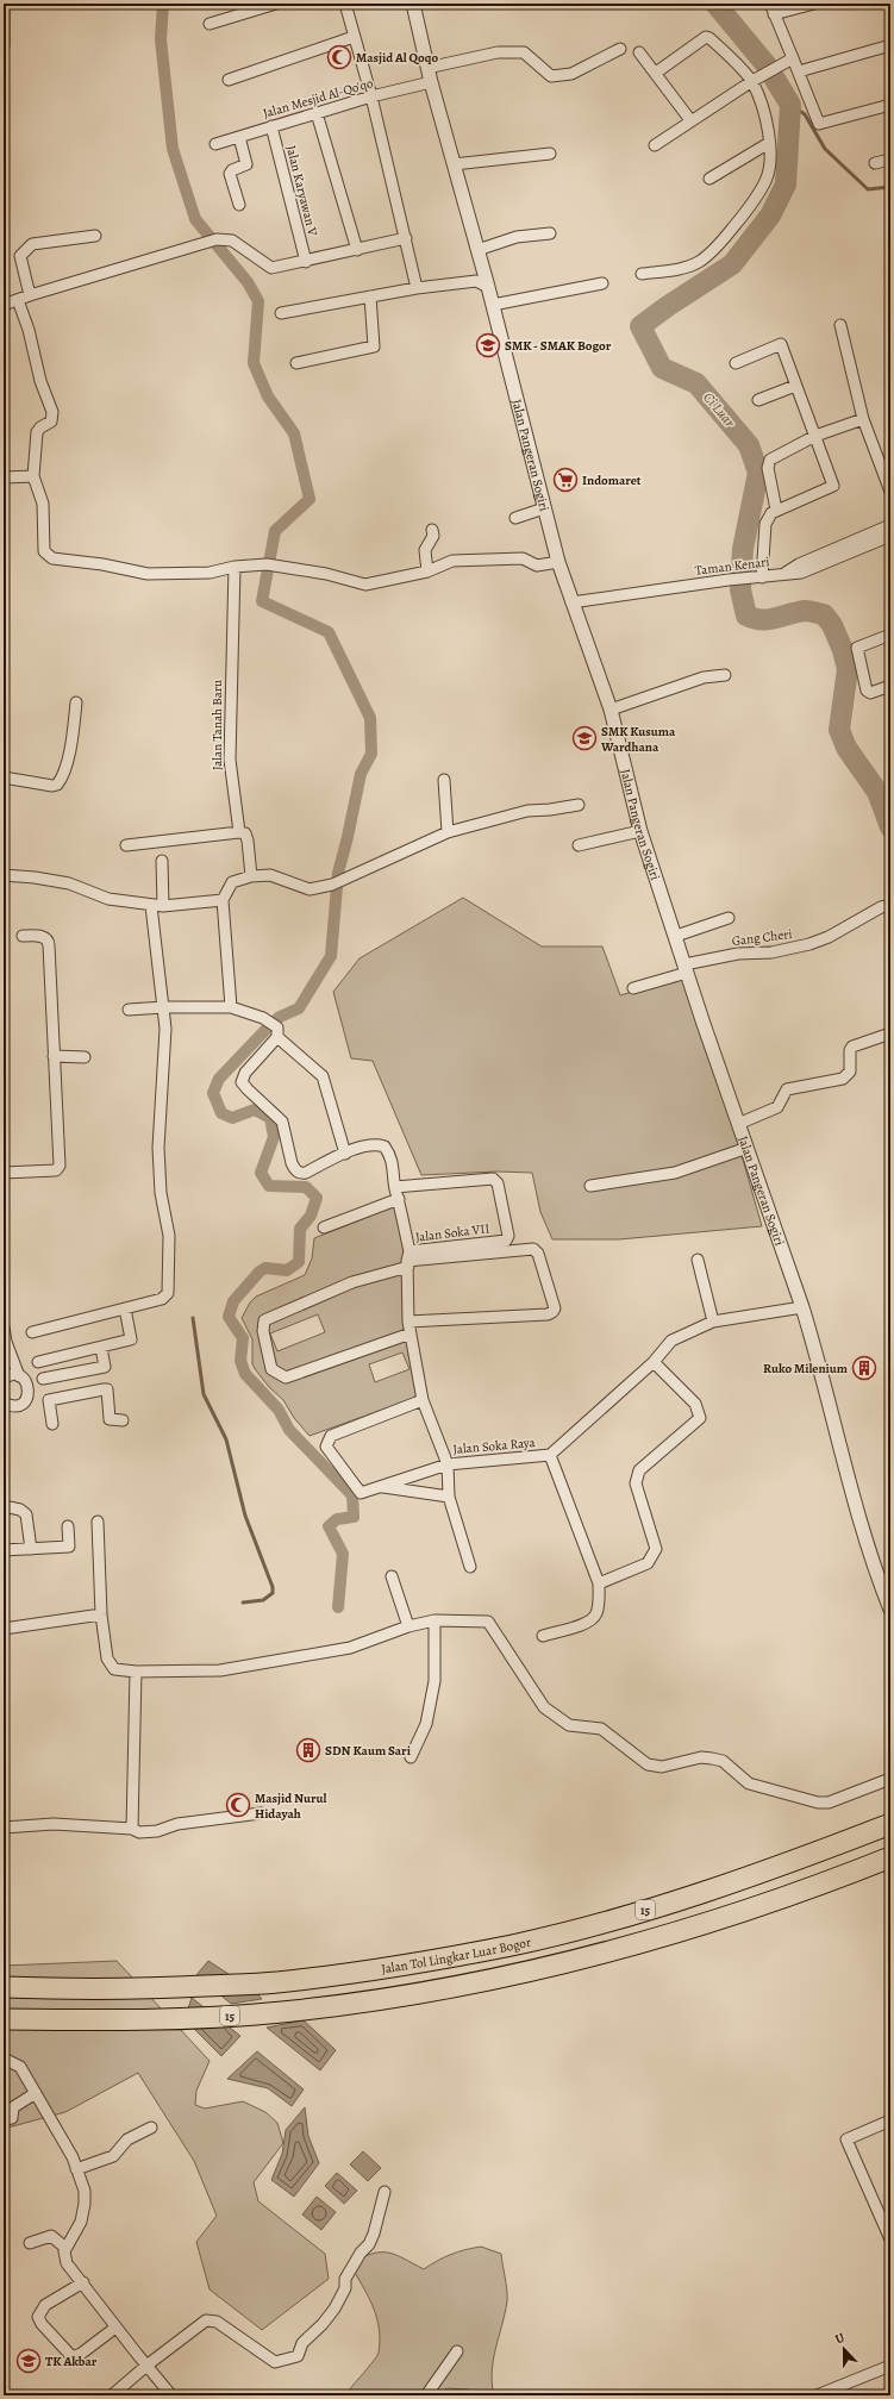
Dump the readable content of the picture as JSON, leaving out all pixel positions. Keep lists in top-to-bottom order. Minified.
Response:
{"streets":{"highway":["15","Jalan Tol Lingkar Luar Bogor"],"street":["Jalan Mesjid Al-Qo'qo","Jalan Karyawan V","Jalan Pangeran Sogiri","Taman Kenari","Jalan Tanah Baru","Gang Cheri","Jalan Soka VII","Jalan Soka Raya"]},"crossings":[["Jalan Mesjid Al-Qo'qo","Jalan Karyawan V"],["Jalan Mesjid Al-Qo'qo","Jalan Pangeran Sogiri"],["Jalan Pangeran Sogiri","Taman Kenari"],["Jalan Pangeran Sogiri","Gang Cheri"],["Jalan Pangeran Sogiri","Jalan Soka Raya"],["Jalan Soka VII","Jalan Soka Raya"]],"water":["Ci Luar"],"places":{"mosque":["Masjid Al Qoqo","Masjid Nurul Hidayah"],"school or university":["SMK - SMAK Bogor","SMK Kusuma Wardhana","TK Akbar"],"supermarket":["Indomaret"],"building":["Ruko Milenium","SDN Kaum Sari"]},"north":"top"}
